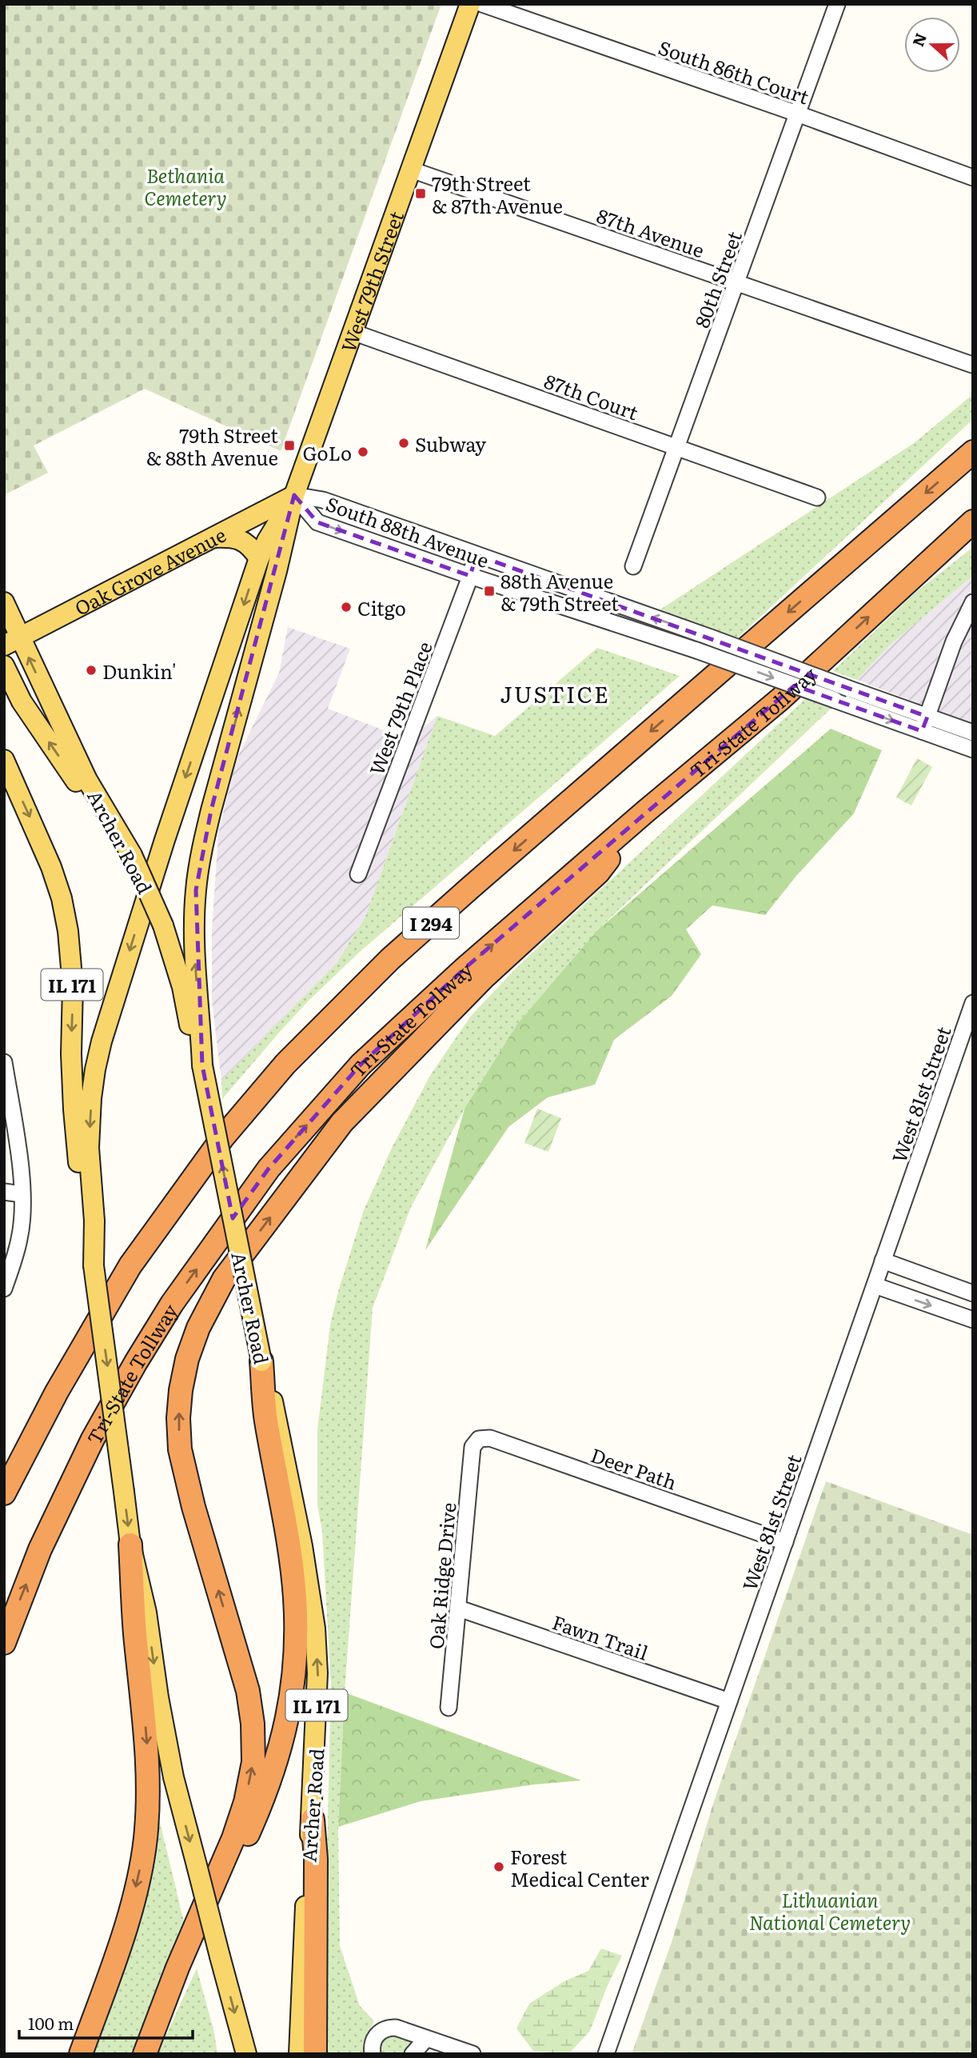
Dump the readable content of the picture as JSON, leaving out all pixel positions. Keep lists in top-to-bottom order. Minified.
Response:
{"streets":{"highway":["Tri-State Tollway","I 294"],"main road":["West 79th Street","Oak Grove Avenue","Archer Road","IL 171"],"street":["South 86th Court","87th Avenue","80th Street","87th Court","South 88th Avenue","West 79th Place","West 81st Street","Deer Path","Oak Ridge Drive","Fawn Trail"]},"crossings":[["South 86th Court","80th Street"],["87th Avenue","80th Street"],["87th Avenue","West 79th Street"],["80th Street","87th Court"],["West 79th Street","87th Court"],["West 79th Street","South 88th Avenue"],["West 79th Street","Oak Grove Avenue"],["South 88th Avenue","Oak Grove Avenue"],["South 88th Avenue","West 79th Place"],["Oak Grove Avenue","Archer Road"],["West 81st Street","Deer Path"],["West 81st Street","Fawn Trail"],["Deer Path","Oak Ridge Drive"],["Oak Ridge Drive","Fawn Trail"]],"districts":["JUSTICE"],"parks":["Bethania Cemetery","Lithuanian National Cemetery"],"places":{"transit":["79th Street & 87th Avenue","79th Street & 88th Avenue","88th Avenue & 79th Street"],"other":["Subway","GoLo","Citgo","Dunkin'","Forest Medical Center"]},"scale_bar":"100 m","north":"left"}
